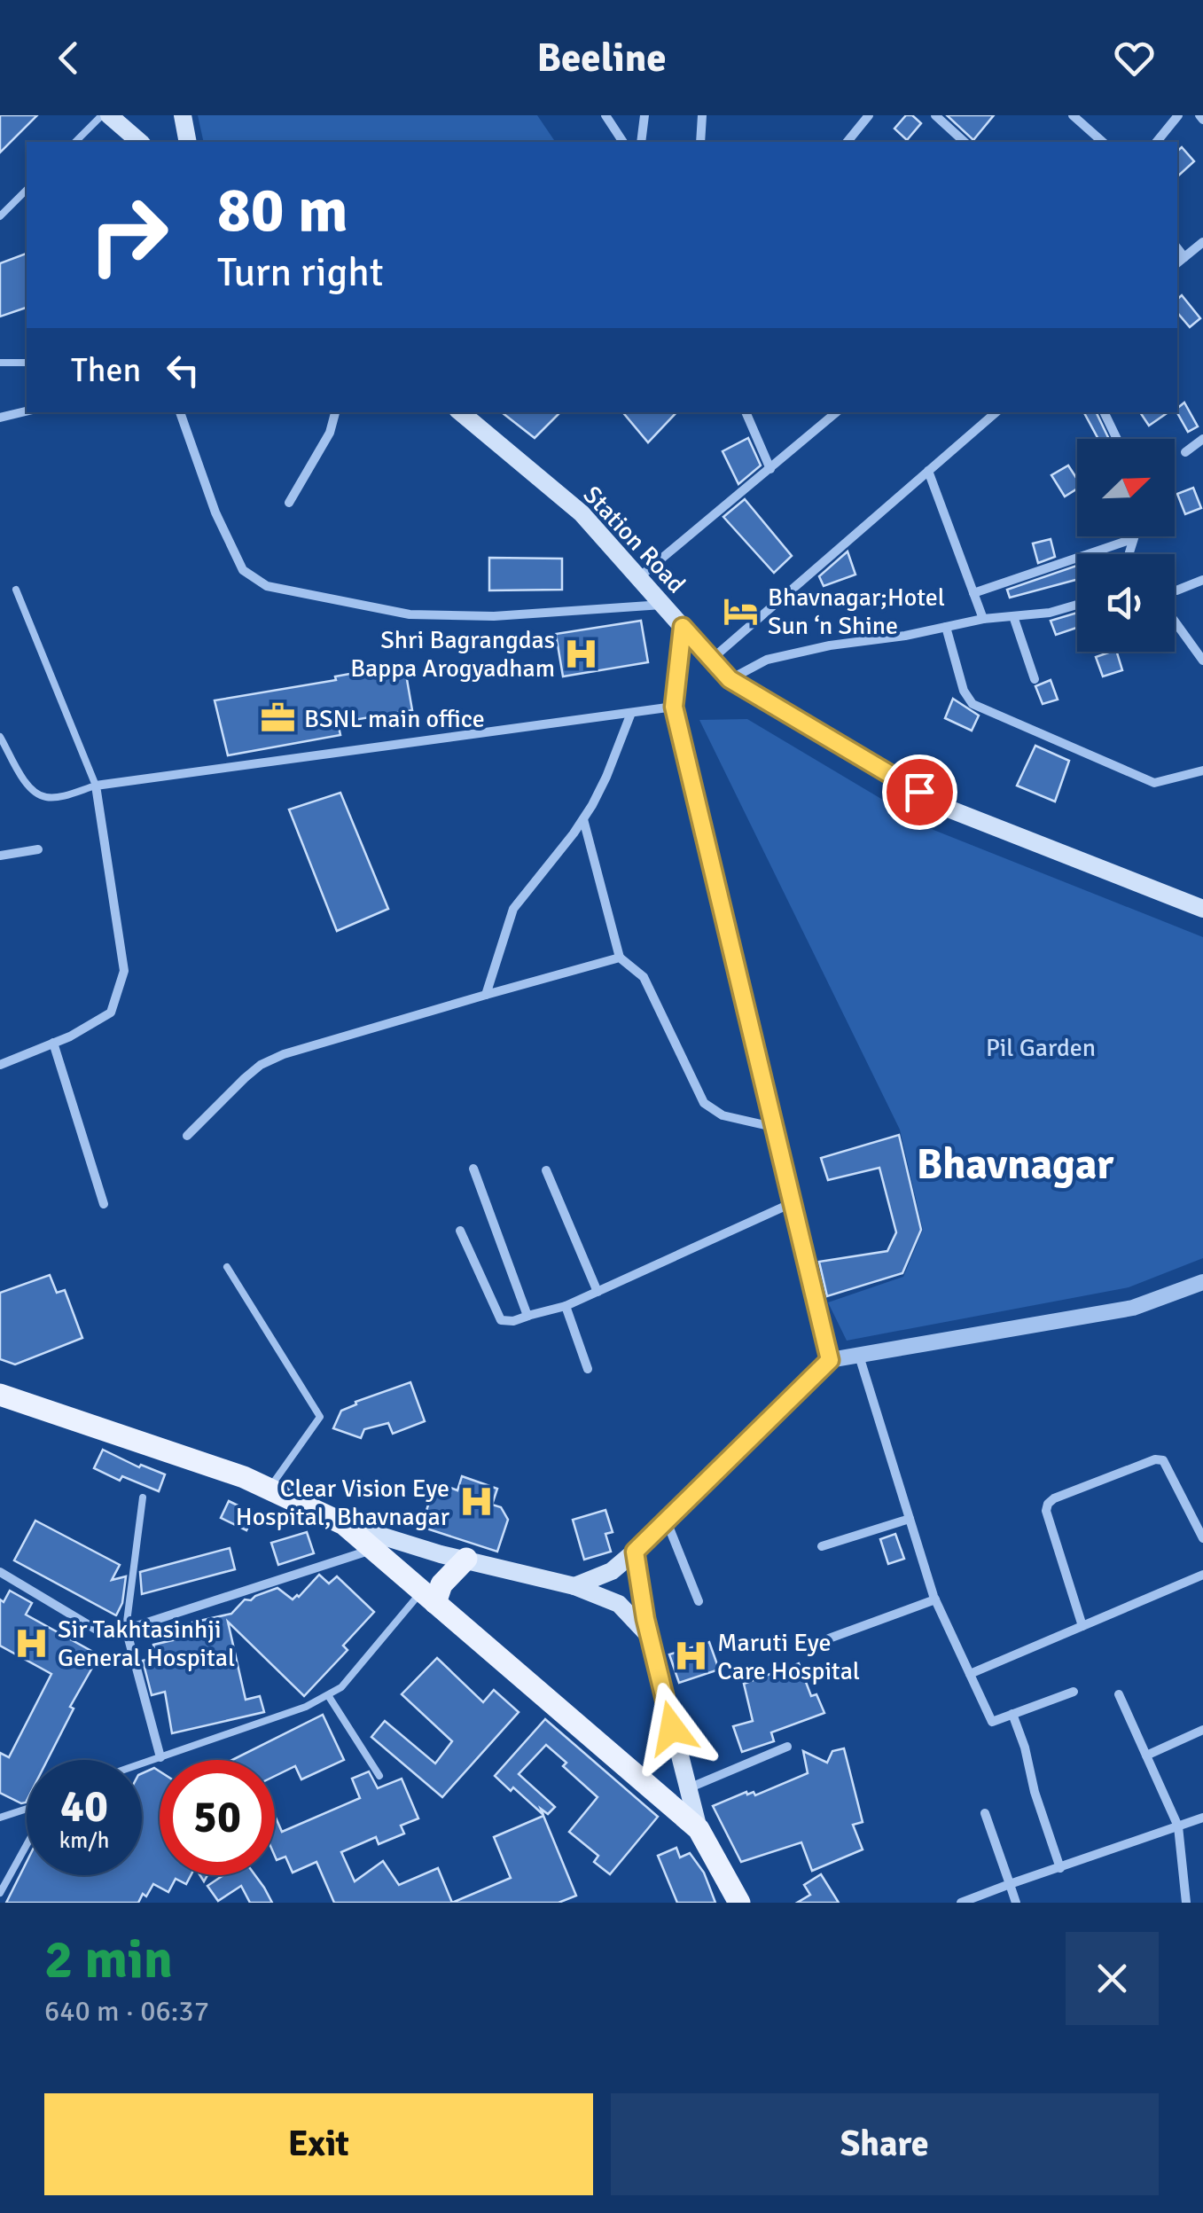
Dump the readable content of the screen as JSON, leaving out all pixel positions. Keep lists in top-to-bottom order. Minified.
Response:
{"streets":{"main road":["Station Road"]},"districts":["Bhavnagar"],"parks":["Pil Garden"],"places":{"hotel":["Bhavnagar;Hotel Sun ‘n Shine"],"hospital":["Shri Bagrangdas Bappa Arogyadham","Clear Vision Eye Hospital, Bhavnagar","Sir Takhtasinhji General Hospital","Maruti Eye Care Hospital"],"office":["BSNL main office"]},"north":"top right","page":{"header":"Beeline","turn":["80 m","Turn right"],"then":"Then","speed":"40 km/h","limit":"50","heading":["2 min","640 m · 06:37"],"buttons":["Exit","Share"]}}
